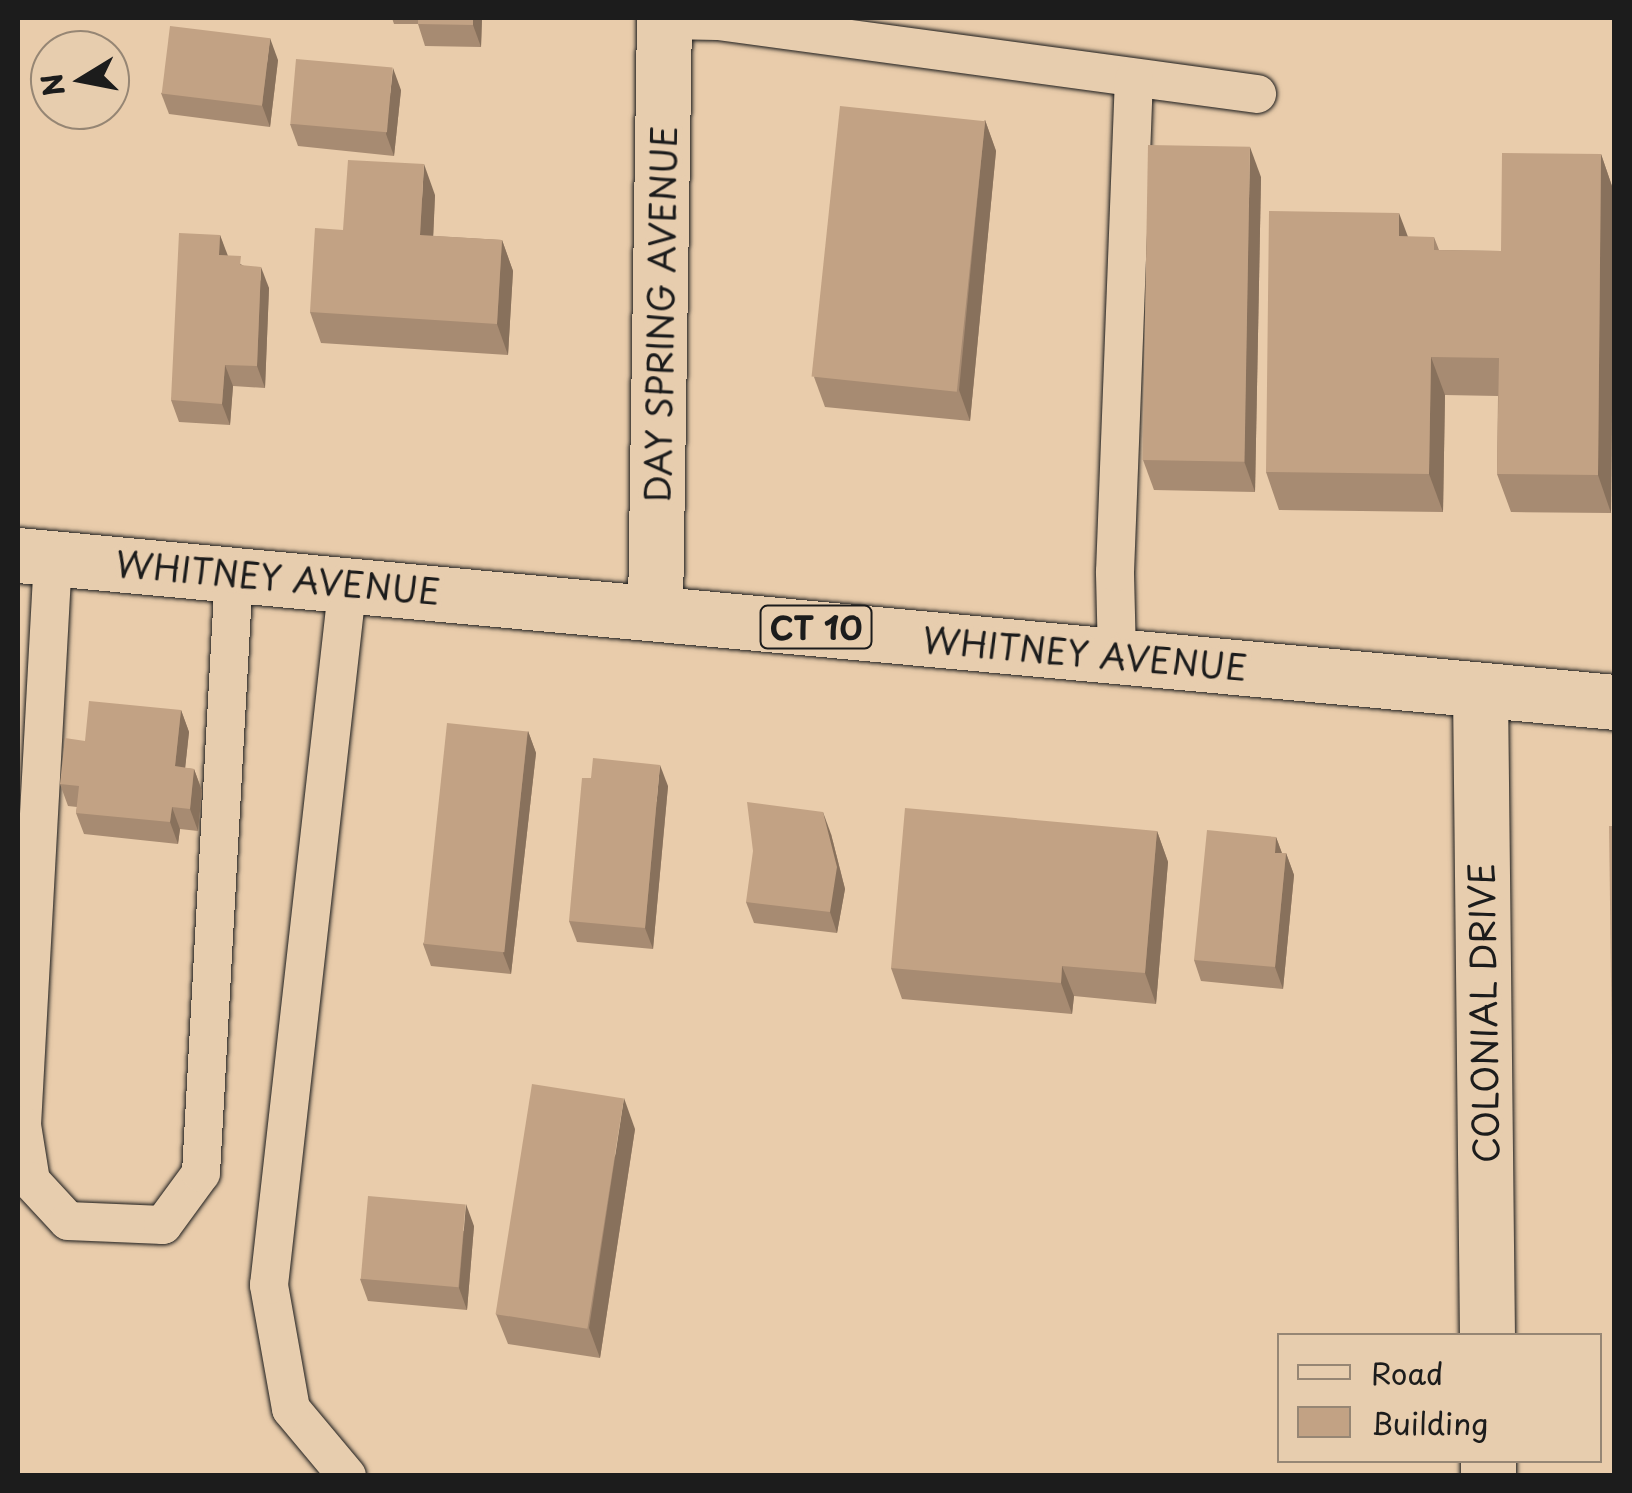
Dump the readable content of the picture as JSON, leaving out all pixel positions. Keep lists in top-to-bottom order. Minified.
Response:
{"streets":{"main road":["DAY SPRING AVENUE","WHITNEY AVENUE","CT 10","COLONIAL DRIVE"]},"crossings":[["DAY SPRING AVENUE","WHITNEY AVENUE"],["WHITNEY AVENUE","COLONIAL DRIVE"]],"legend":["Road","Building"],"north":"left"}
